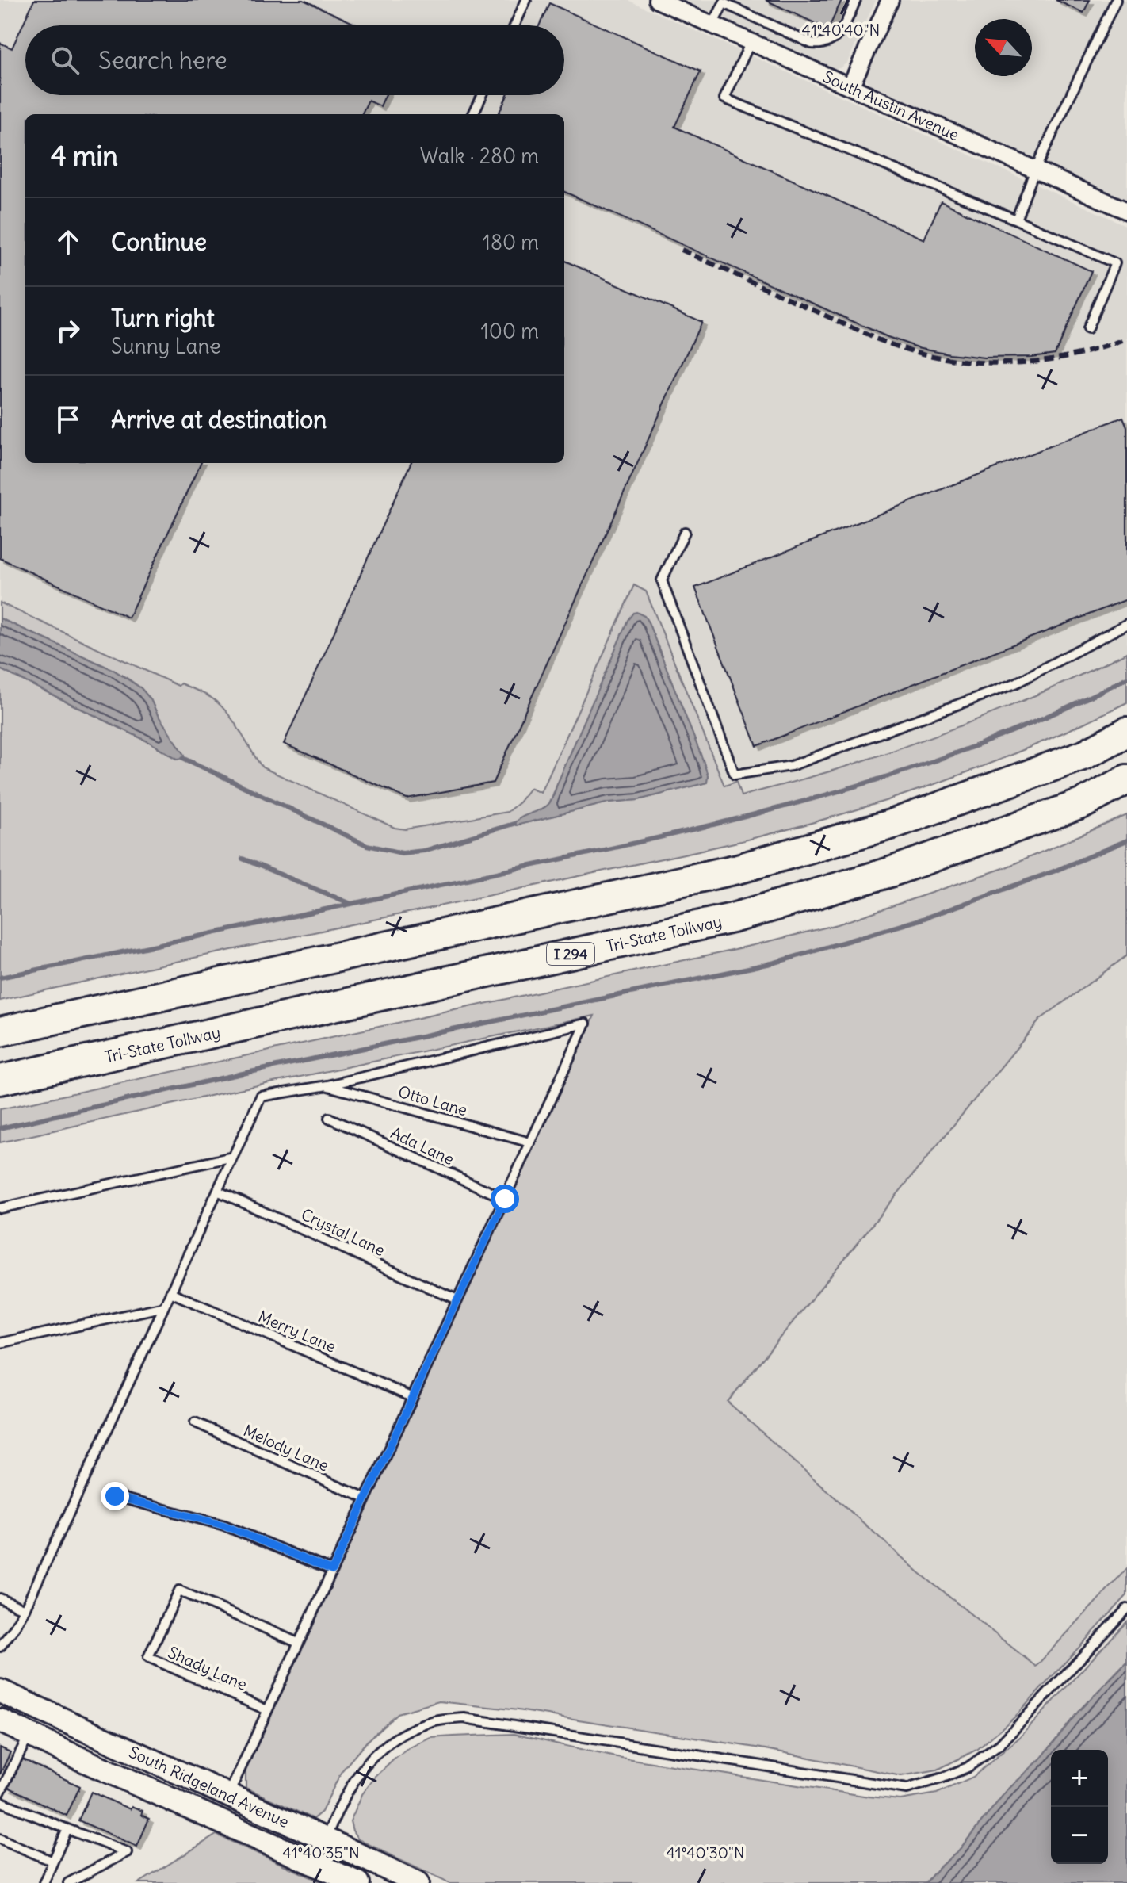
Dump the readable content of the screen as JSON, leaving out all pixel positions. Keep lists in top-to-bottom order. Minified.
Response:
{"streets":{"highway":["Tri-State Tollway","I 294"],"main road":["South Ridgeland Avenue"],"street":["South Austin Avenue"],"lane":["Otto Lane","Ada Lane","Crystal Lane","Merry Lane","Melody Lane","Shady Lane"]},"north":"top left","page":{"search":"Search here","heading":["4 min","Walk · 280 m"],"list":[["Continue","180 m"],["Turn right","Sunny Lane","100 m"],"Arrive at destination"],"map_buttons":["+","−"]},"coordinates":["41°40'40\"N","41°40'35\"N","41°40'30\"N"]}
